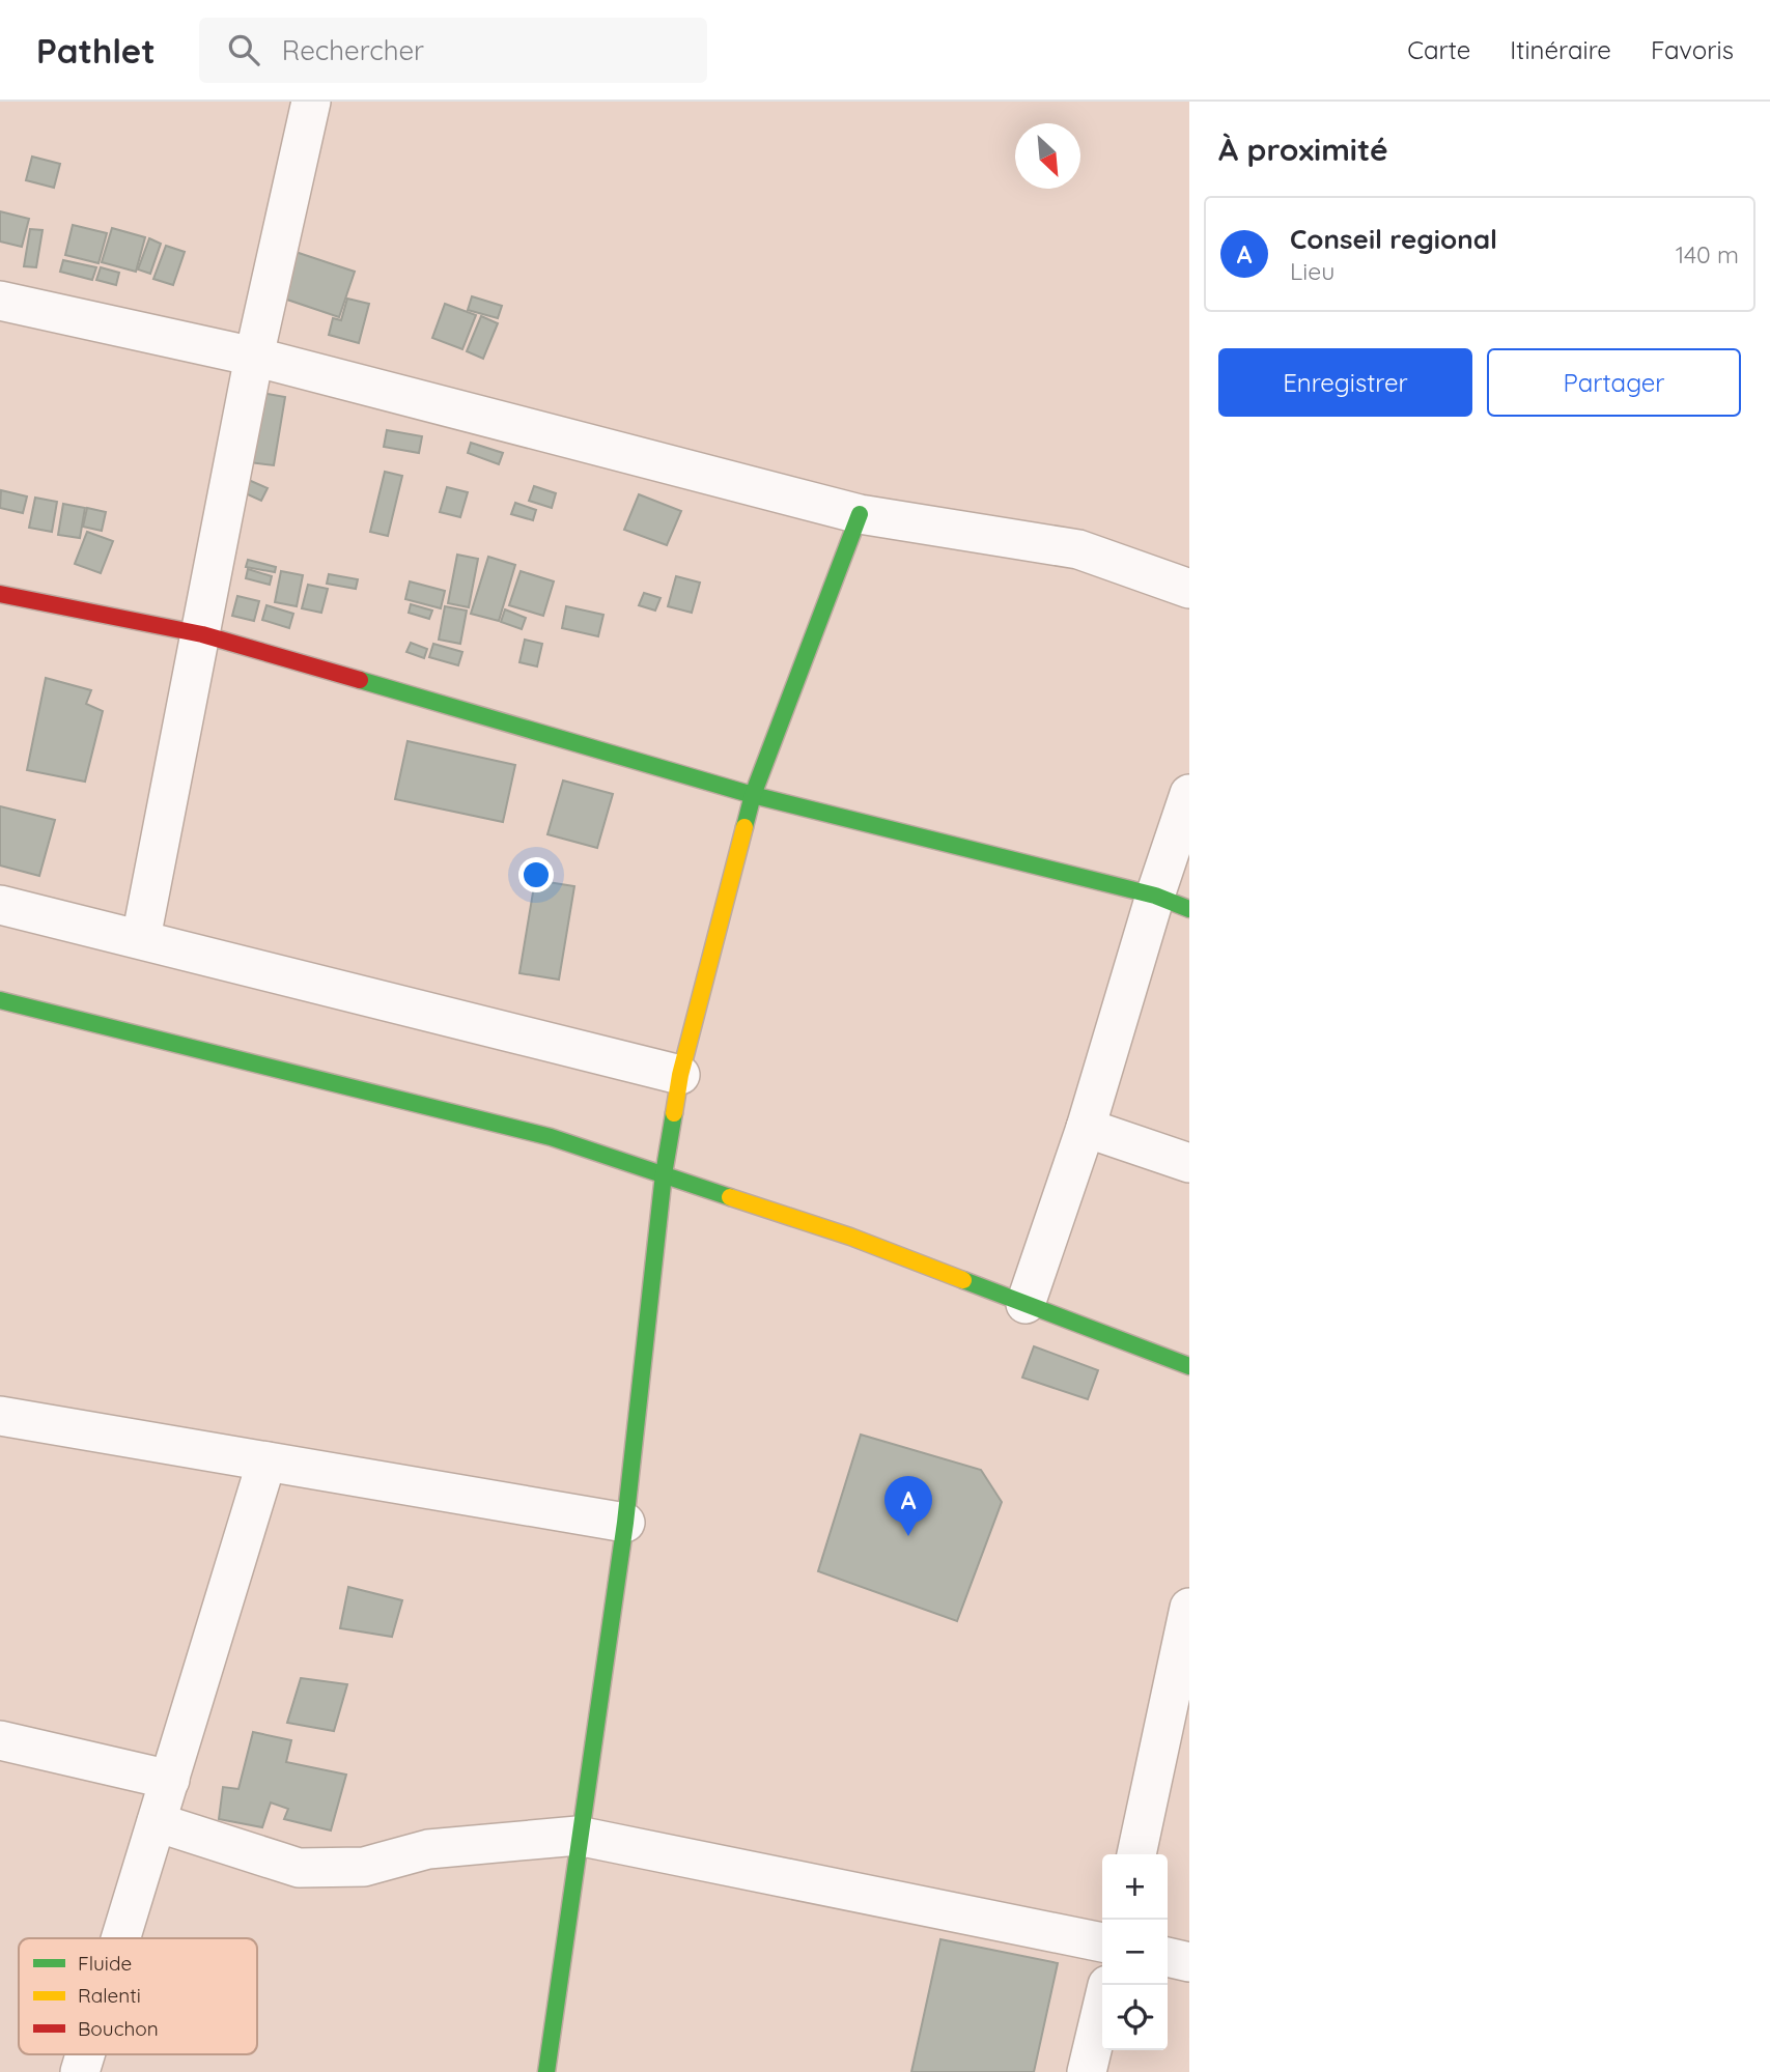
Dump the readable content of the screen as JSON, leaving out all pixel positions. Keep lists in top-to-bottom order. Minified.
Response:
{"legend":["Fluide","Ralenti","Bouchon"],"north":"bottom right","page":{"header":"Pathlet","search":"Rechercher","nav":["Carte","Itinéraire","Favoris"],"heading":"À proximité","list":[{"mark":"A","name":"Conseil regional","note":"Lieu","value":"140 m"}],"buttons":["Enregistrer","Partager"],"pins":"A","map_buttons":["+","−"]}}
